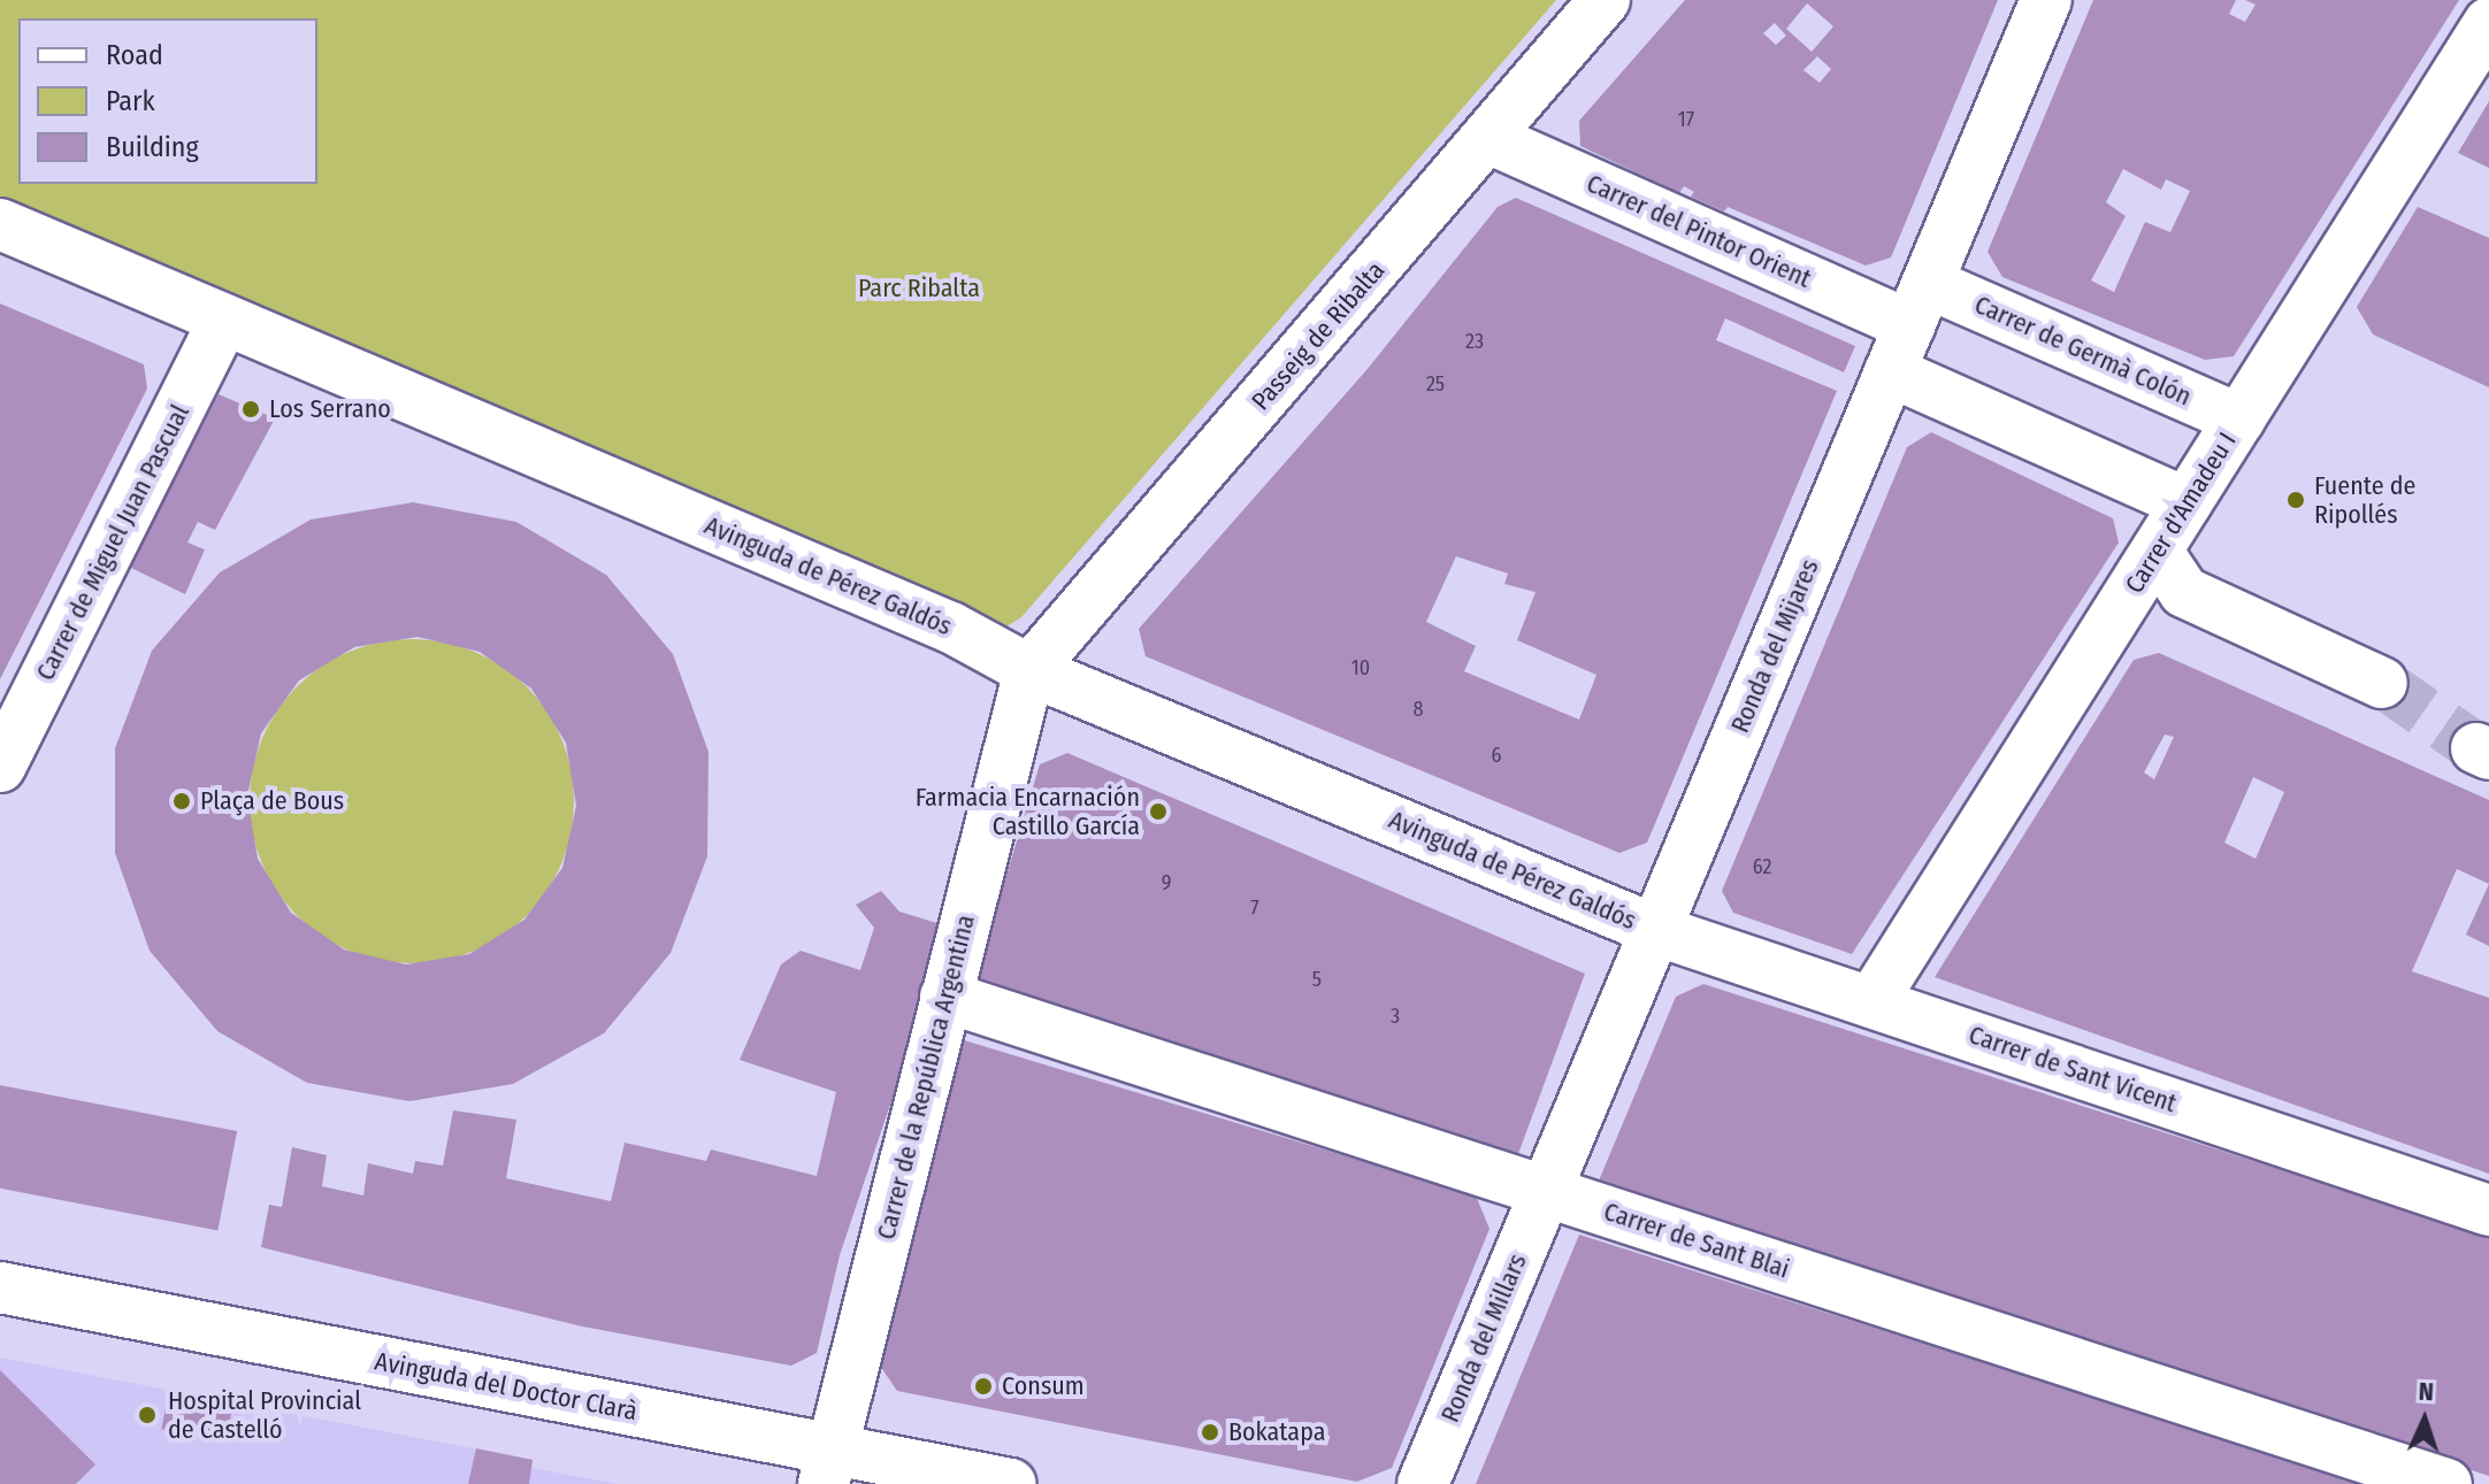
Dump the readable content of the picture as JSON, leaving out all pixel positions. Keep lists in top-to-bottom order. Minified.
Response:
{"streets":{"street":["Carrer del Pintor Orient","Passeig de Ribalta","Carrer de Germà Colón","Carrer d'Amadeu I","Carrer de Miguel Juan Pascual","Avinguda de Pérez Galdós","Ronda del Mijares","Carrer de Sant Vicent","Carrer de la República Argentina","Carrer de Sant Blai","Ronda del Millars","Avinguda del Doctor Clarà"]},"crossings":[["Carrer del Pintor Orient","Passeig de Ribalta"],["Carrer del Pintor Orient","Carrer de Germà Colón"],["Carrer del Pintor Orient","Ronda del Mijares"],["Passeig de Ribalta","Avinguda de Pérez Galdós"],["Passeig de Ribalta","Carrer de la República Argentina"],["Carrer de Germà Colón","Carrer d'Amadeu I"],["Carrer de Germà Colón","Ronda del Mijares"],["Carrer d'Amadeu I","Carrer de Sant Vicent"],["Carrer de Miguel Juan Pascual","Avinguda de Pérez Galdós"],["Avinguda de Pérez Galdós","Ronda del Mijares"],["Avinguda de Pérez Galdós","Carrer de Sant Vicent"],["Avinguda de Pérez Galdós","Carrer de la República Argentina"],["Ronda del Mijares","Carrer de Sant Vicent"],["Ronda del Mijares","Carrer de Sant Blai"],["Ronda del Mijares","Ronda del Millars"],["Carrer de la República Argentina","Carrer de Sant Blai"],["Carrer de la República Argentina","Avinguda del Doctor Clarà"],["Carrer de Sant Blai","Ronda del Millars"]],"parks":["Parc Ribalta"],"places":["Los Serrano","Fuente de Ripollés","Plaça de Bous","Farmacia Encarnación Castillo García","Consum","Hospital Provincial de Castelló","Bokatapa"],"house_numbers":["17","23","25","10","8","6","62","9","7","5","3"],"legend":["Road","Park","Building"],"north":"top"}
